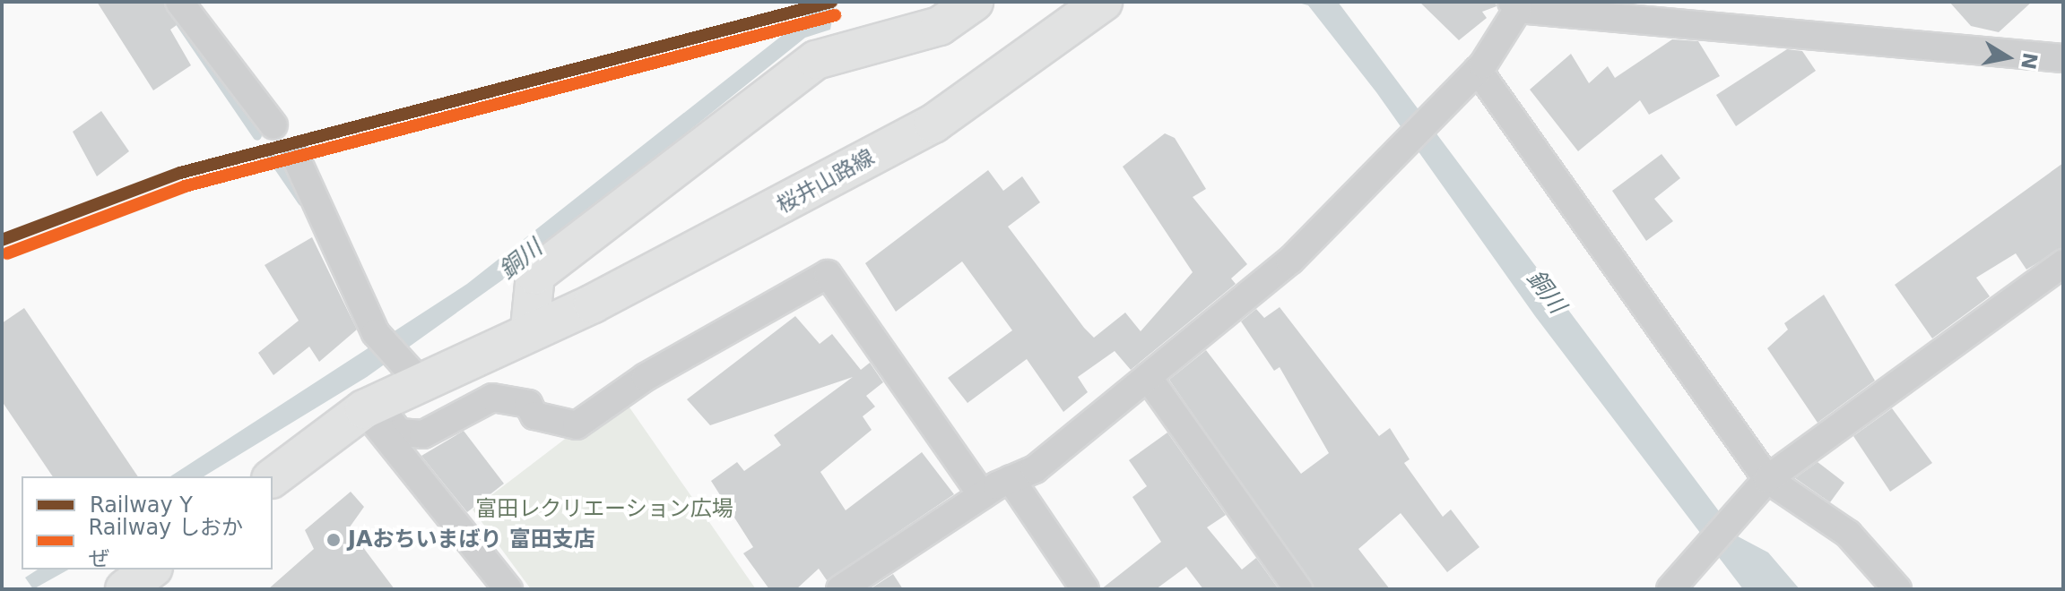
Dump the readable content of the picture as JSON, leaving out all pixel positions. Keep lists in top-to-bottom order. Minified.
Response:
{"streets":{"main road":["桜井山路線"]},"water":["銅川"],"parks":["富田レクリエーション広場"],"places":["JAおちいまばり 富田支店"],"lines":["rail line Y","rail line しおかぜ"],"legend":["Railway Y","Railway しおかぜ"],"north":"right"}
